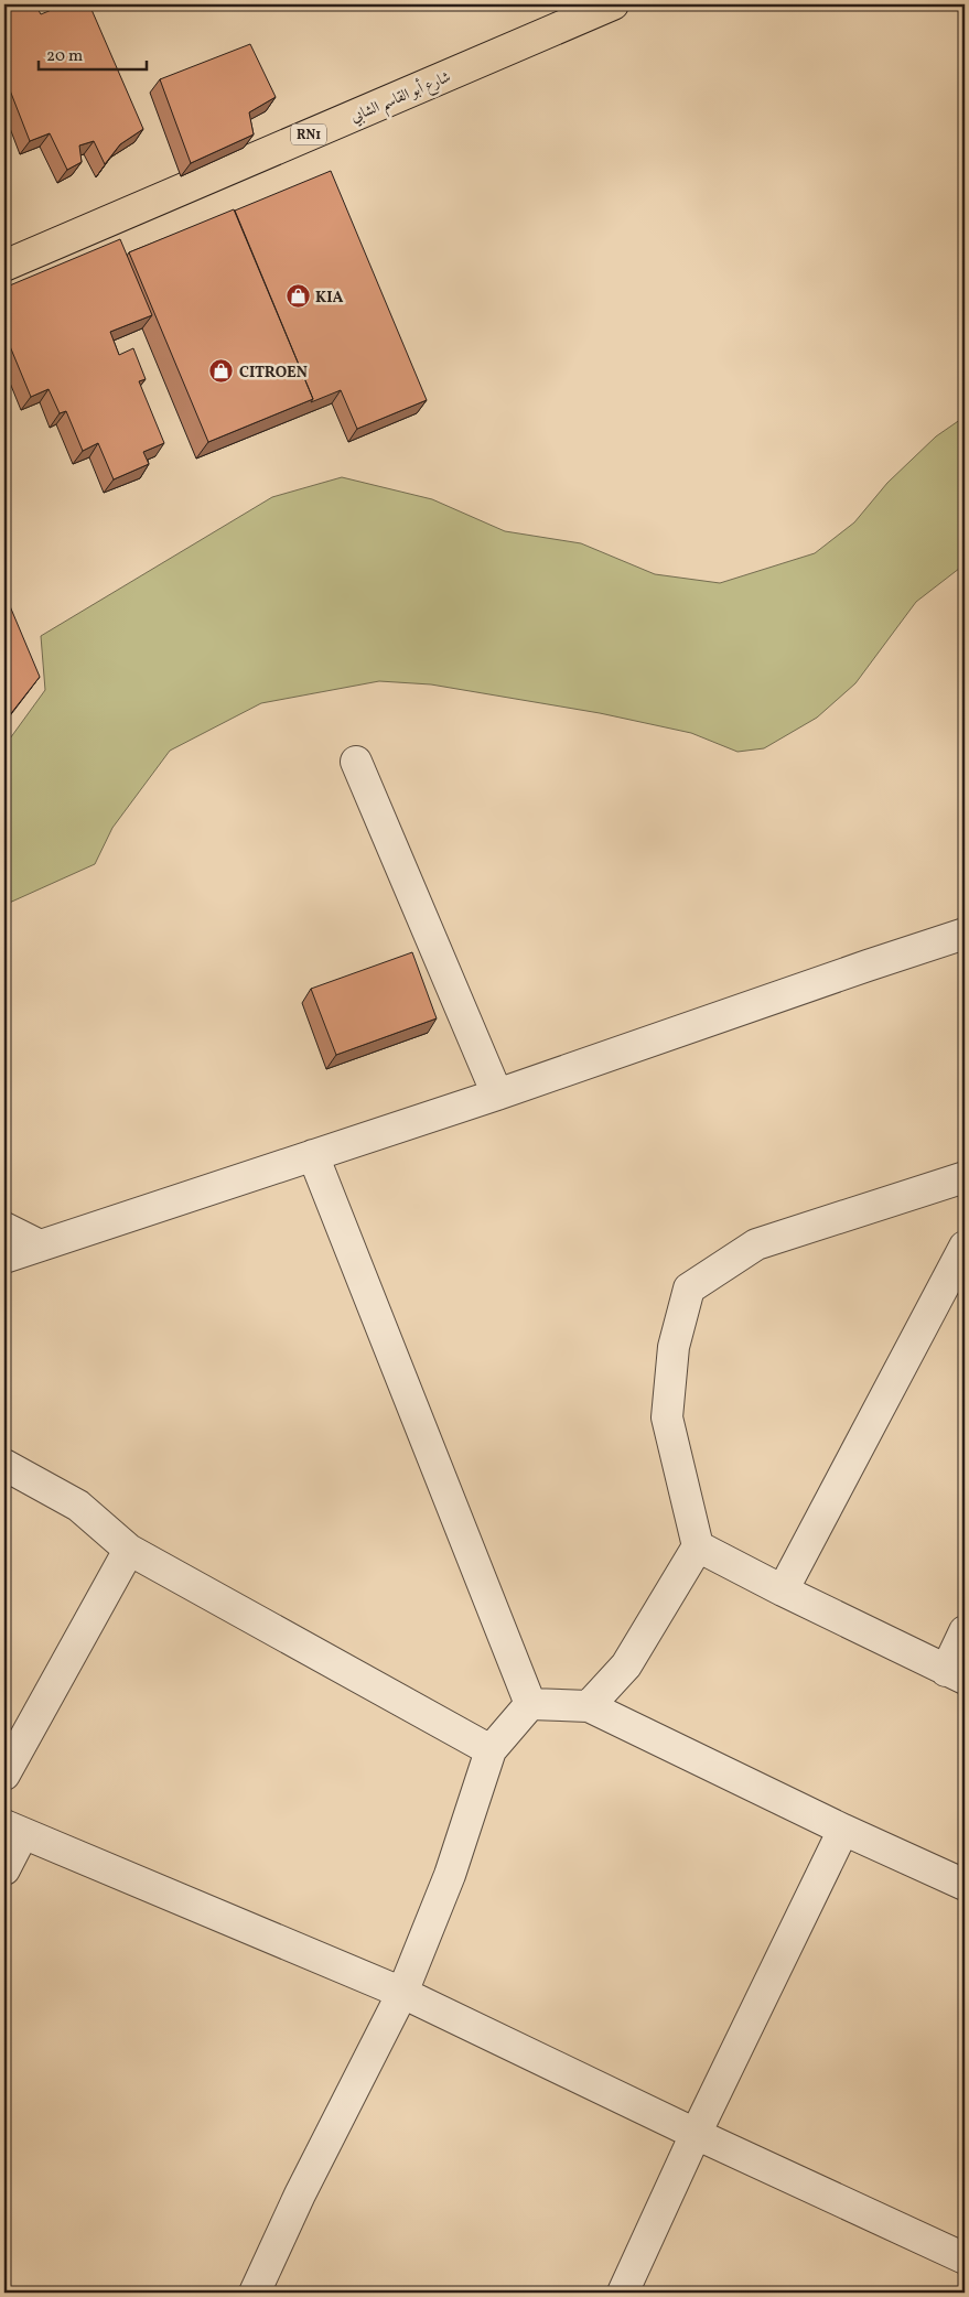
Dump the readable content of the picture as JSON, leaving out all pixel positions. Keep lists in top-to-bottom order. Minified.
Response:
{"streets":{"main road":["شارع أبو القاسم الشابي","RN1"]},"places":{"shop":["KIA","CITROEN"]},"scale_bar":"20 m"}
